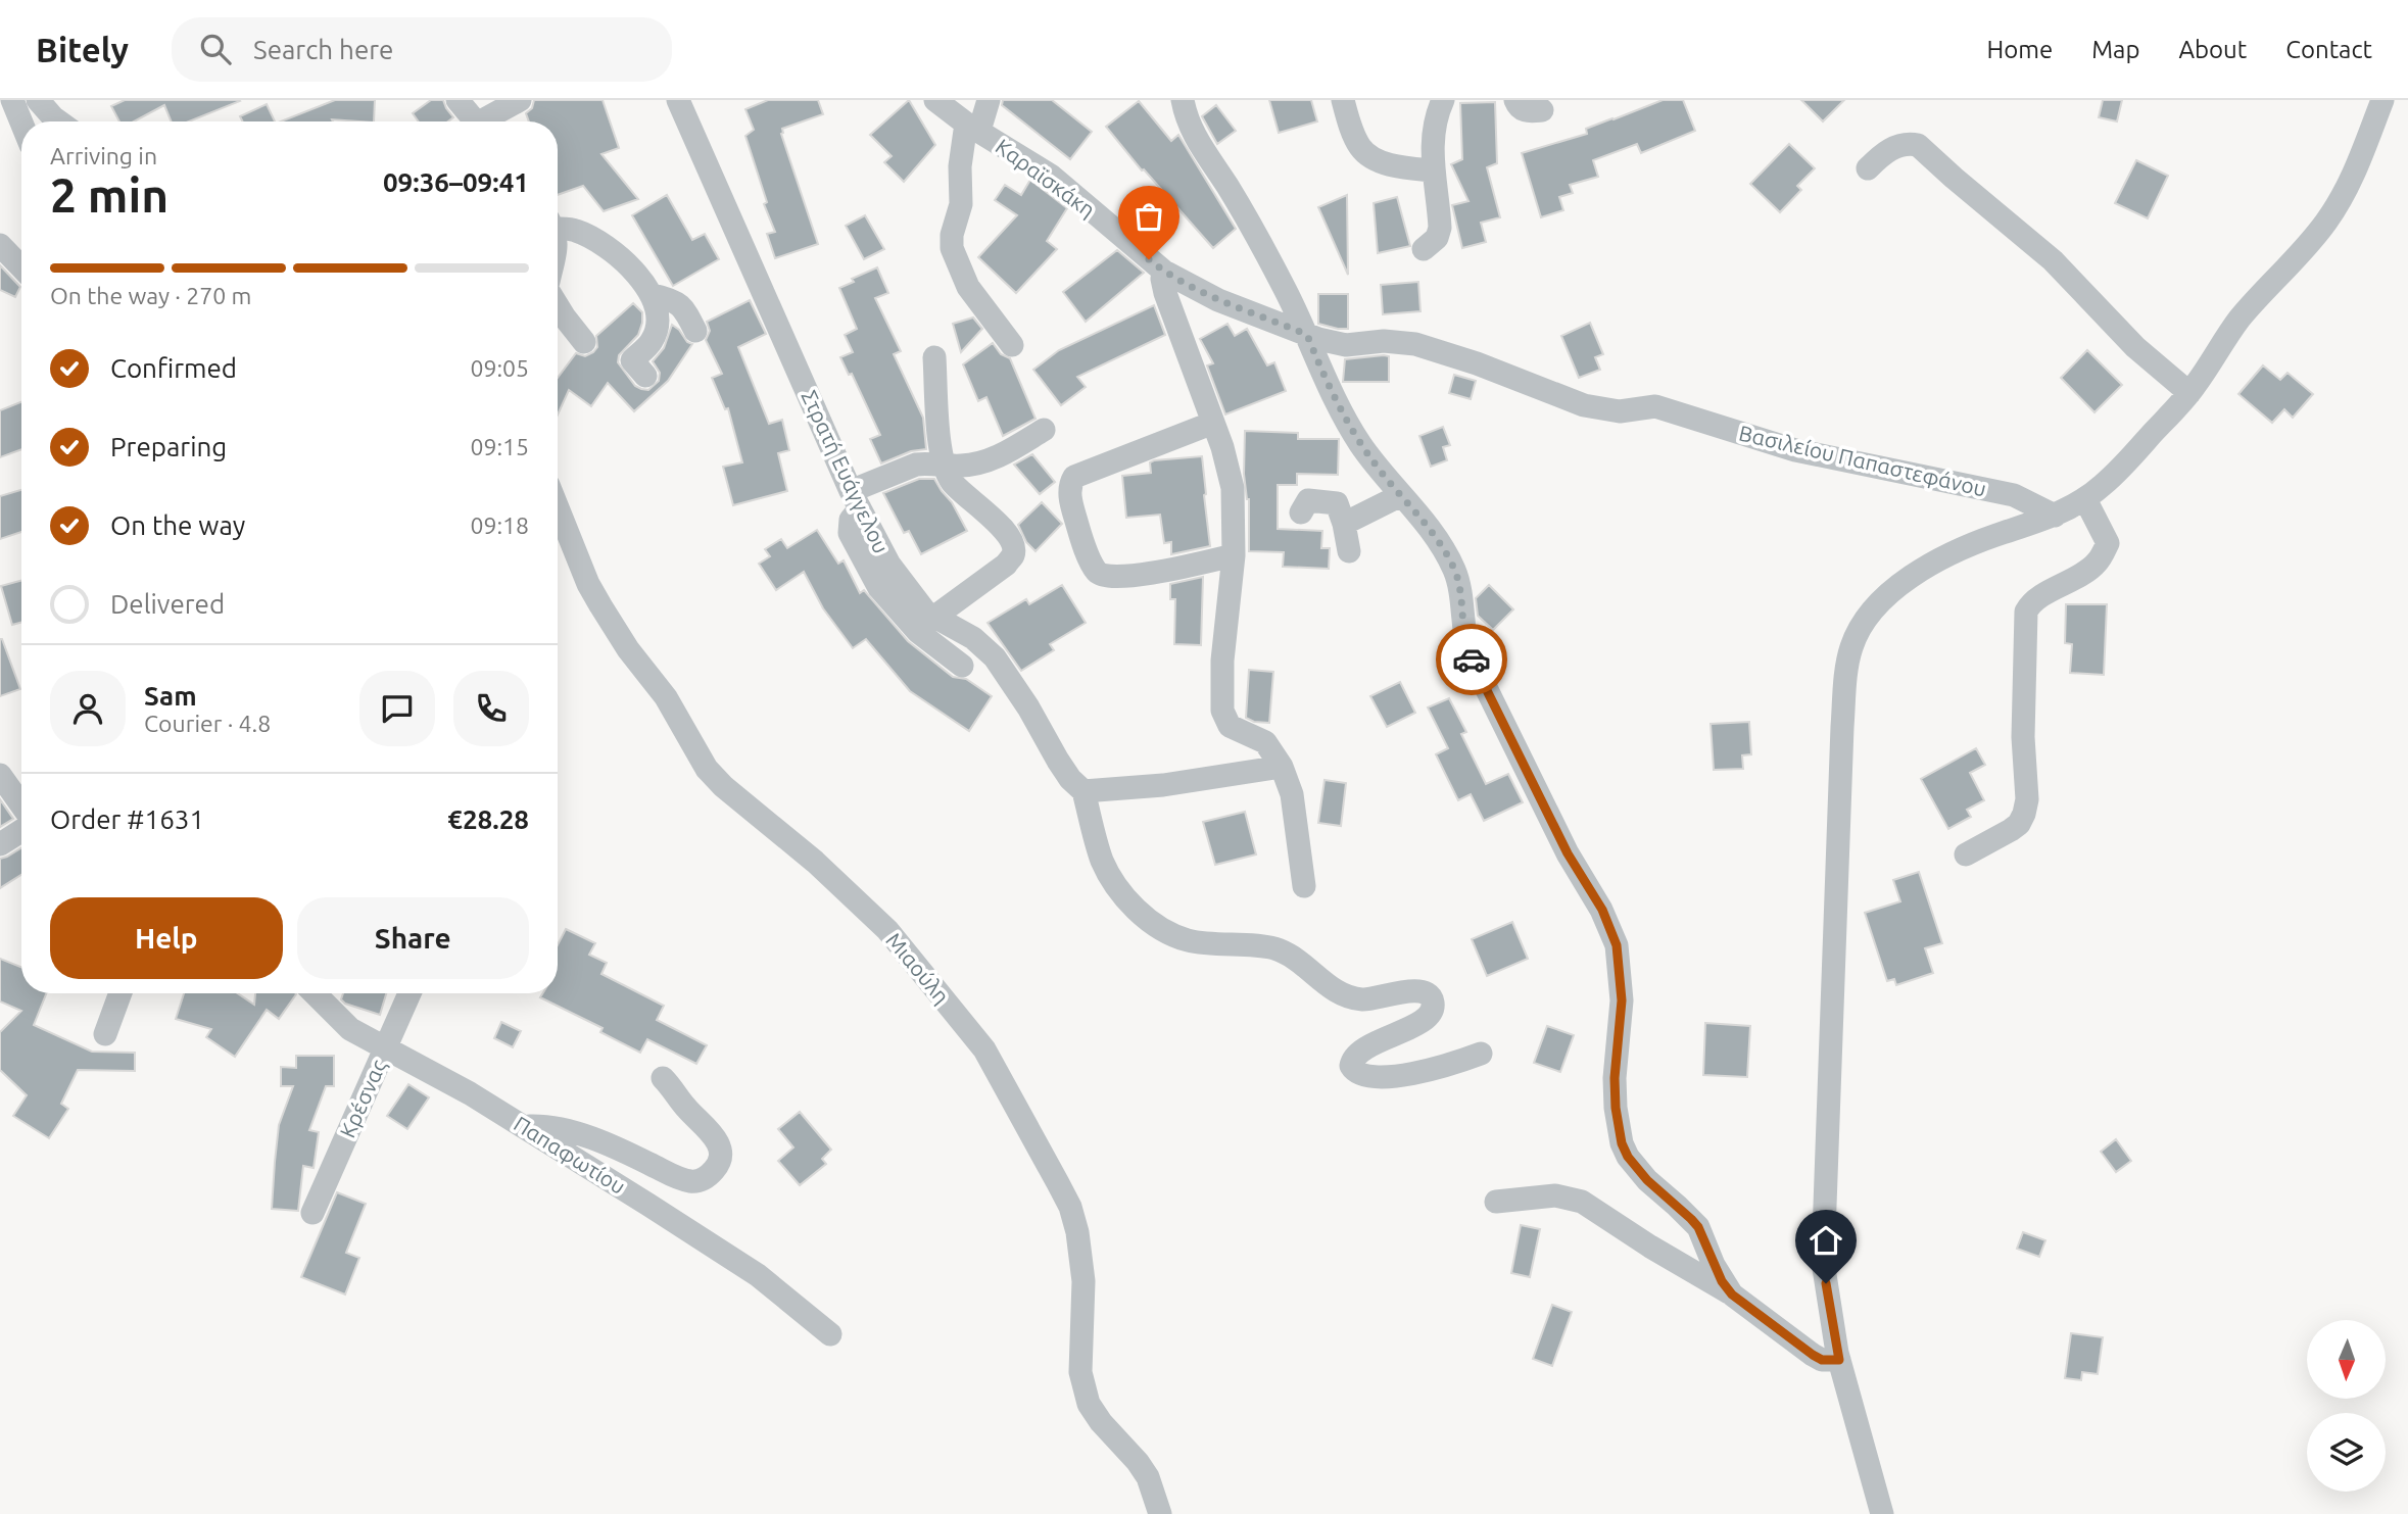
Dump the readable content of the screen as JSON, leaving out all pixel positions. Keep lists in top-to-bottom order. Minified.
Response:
{"streets":{"street":["Καραϊσκάκη","Βασιλείου Παπαστεφάνου","Στρατή Ευάγγελου","Μιαούλη","Κρέσνας","Παπαφωτίου"]},"crossings":[["Καραϊσκάκη","Βασιλείου Παπαστεφάνου"],["Κρέσνας","Παπαφωτίου"]],"north":"bottom","page":{"header":"Bitely","search":"Search here","nav":["Home","Map","About","Contact"],"heading":["2 min","Arriving in","09:36–09:41"],"panel":["Sam","Courier · 4.8","Order #1631","€28.28"],"bar":"On the way · 270 m","list":[["Confirmed","09:05"],["Preparing","09:15"],["On the way","09:18"],"Delivered"],"buttons":["Help","Share"]}}
